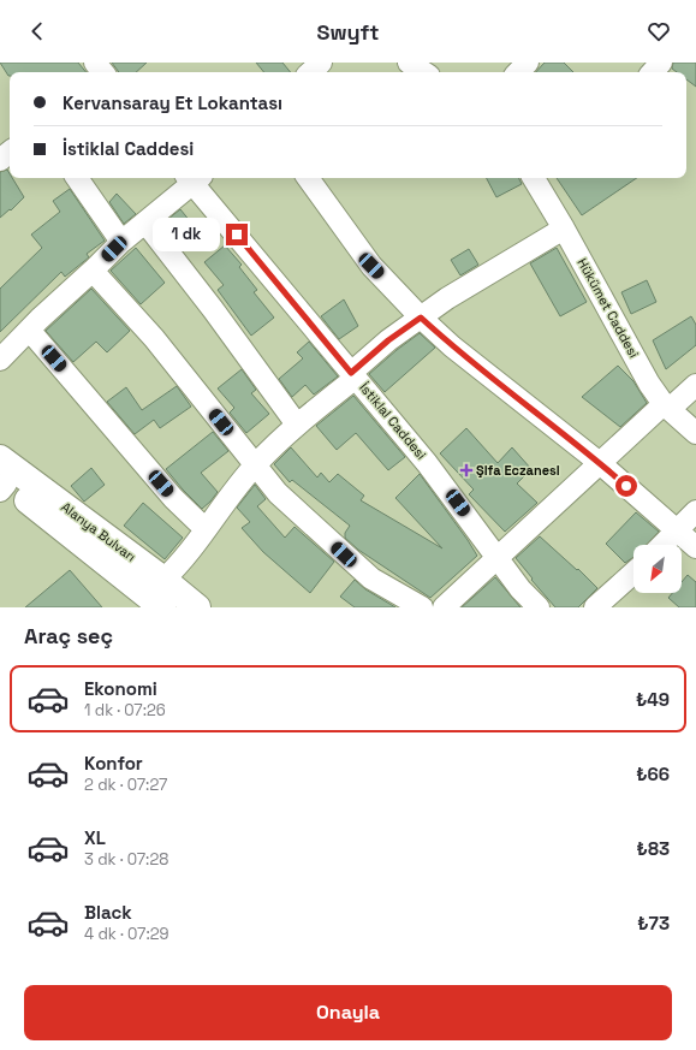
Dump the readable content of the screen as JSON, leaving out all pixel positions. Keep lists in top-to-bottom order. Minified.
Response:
{"streets":{"main road":["Alanya Bulvarı"],"street":["Hükümet Caddesi","İstiklal Caddesi"]},"places":{"health":["Şifa Eczanesi"]},"north":"bottom left","page":{"header":"Swyft","banner":["Kervansaray Et Lokantası","İstiklal Caddesi"],"bubble":"1 dk","heading":"Araç seç","list":[{"name":"Ekonomi","note":"1 dk · 07:26","value":"₺49"},{"name":"Konfor","note":"2 dk · 07:27","value":"₺66"},{"name":"XL","note":"3 dk · 07:28","value":"₺83"},{"name":"Black","note":"4 dk · 07:29","value":"₺73"}],"buttons":"Onayla"}}
